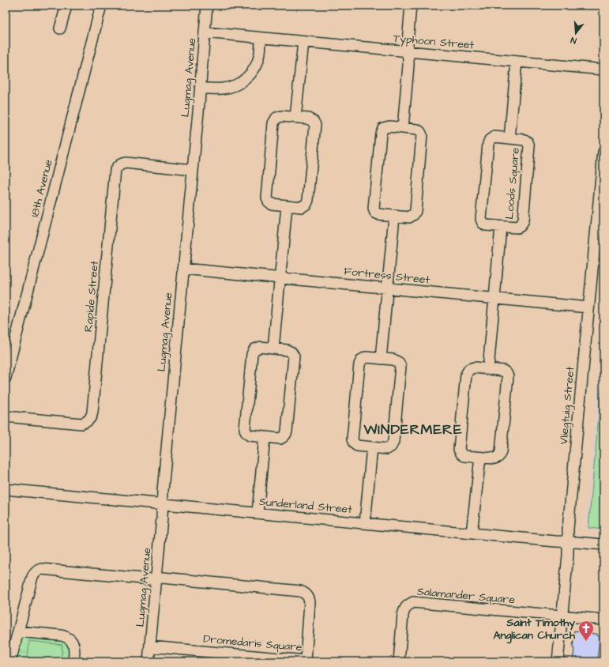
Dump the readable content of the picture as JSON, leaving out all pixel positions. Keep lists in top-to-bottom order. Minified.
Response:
{"streets":{"street":["Typhoon Street","Lugmag Avenue","Loods Square","18th Avenue","Fortress Street","Rapide Street","Vliegtuig Street","Sunderland Street","Salamander Square","Dromedaris Square"]},"crossings":[["Typhoon Street","Lugmag Avenue"],["Typhoon Street","Loods Square"],["Lugmag Avenue","Fortress Street"],["Lugmag Avenue","Rapide Street"],["Lugmag Avenue","Sunderland Street"],["Lugmag Avenue","Dromedaris Square"],["Loods Square","Fortress Street"],["Fortress Street","Vliegtuig Street"],["Vliegtuig Street","Sunderland Street"],["Vliegtuig Street","Salamander Square"]],"districts":["WINDERMERE"],"places":{"church":["Saint Timothy Anglican Church"]},"north":"bottom"}
